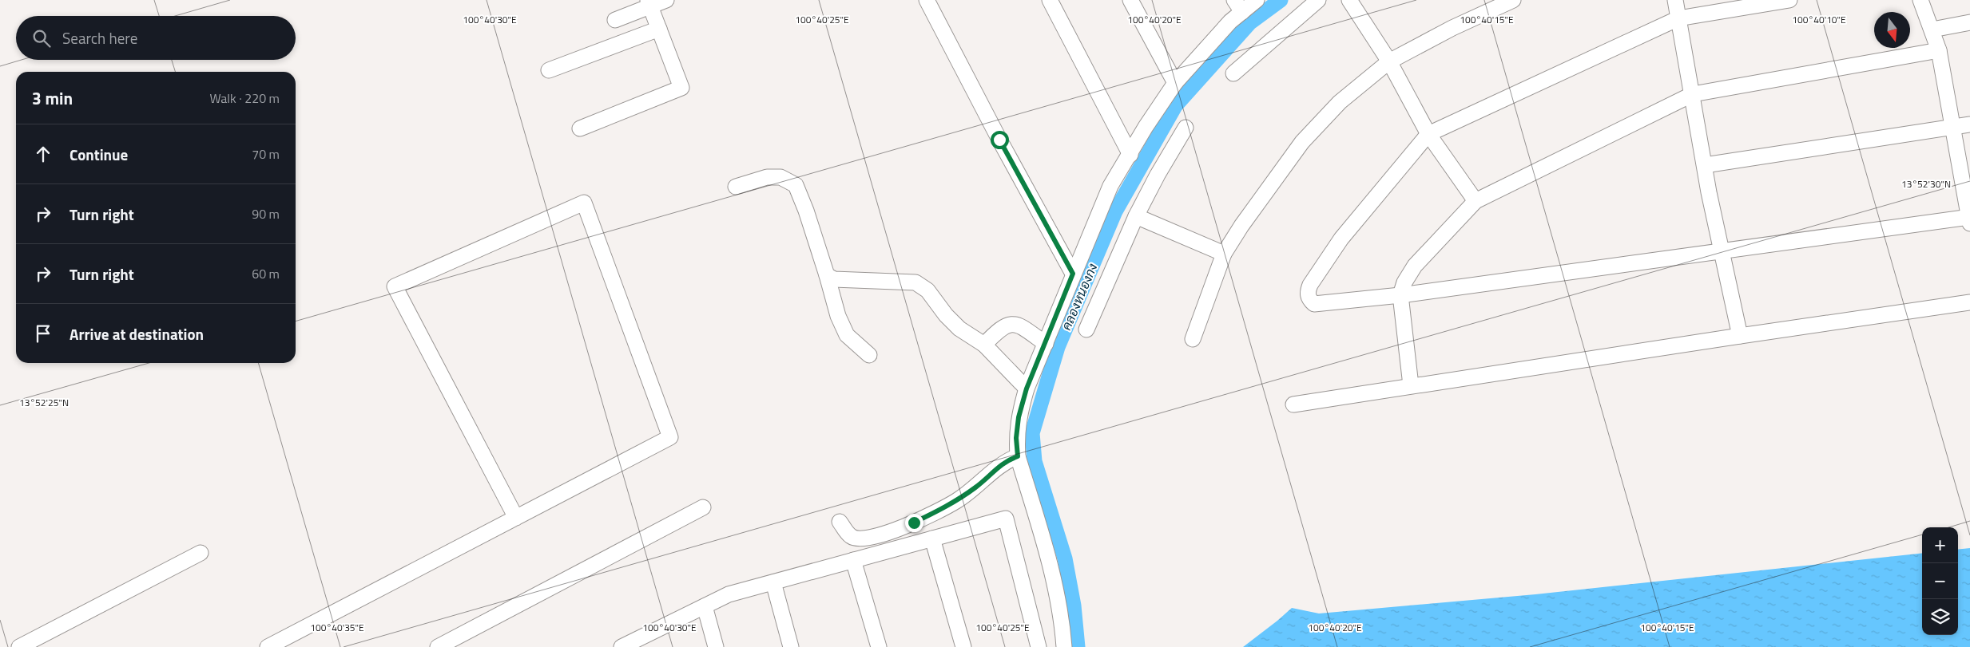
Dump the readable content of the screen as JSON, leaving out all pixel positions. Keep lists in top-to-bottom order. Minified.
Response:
{"water":["คลองหนองกง"],"north":"bottom","page":{"search":"Search here","heading":["3 min","Walk · 220 m"],"list":[["Continue","70 m"],["Turn right","90 m"],["Turn right","60 m"],"Arrive at destination"],"map_buttons":["+","−"]},"coordinates":["100°40'30\"E","100°40'25\"E","100°40'20\"E","100°40'15\"E","100°40'10\"E","13°52'30\"N","13°52'25\"N","100°40'35\"E"]}
